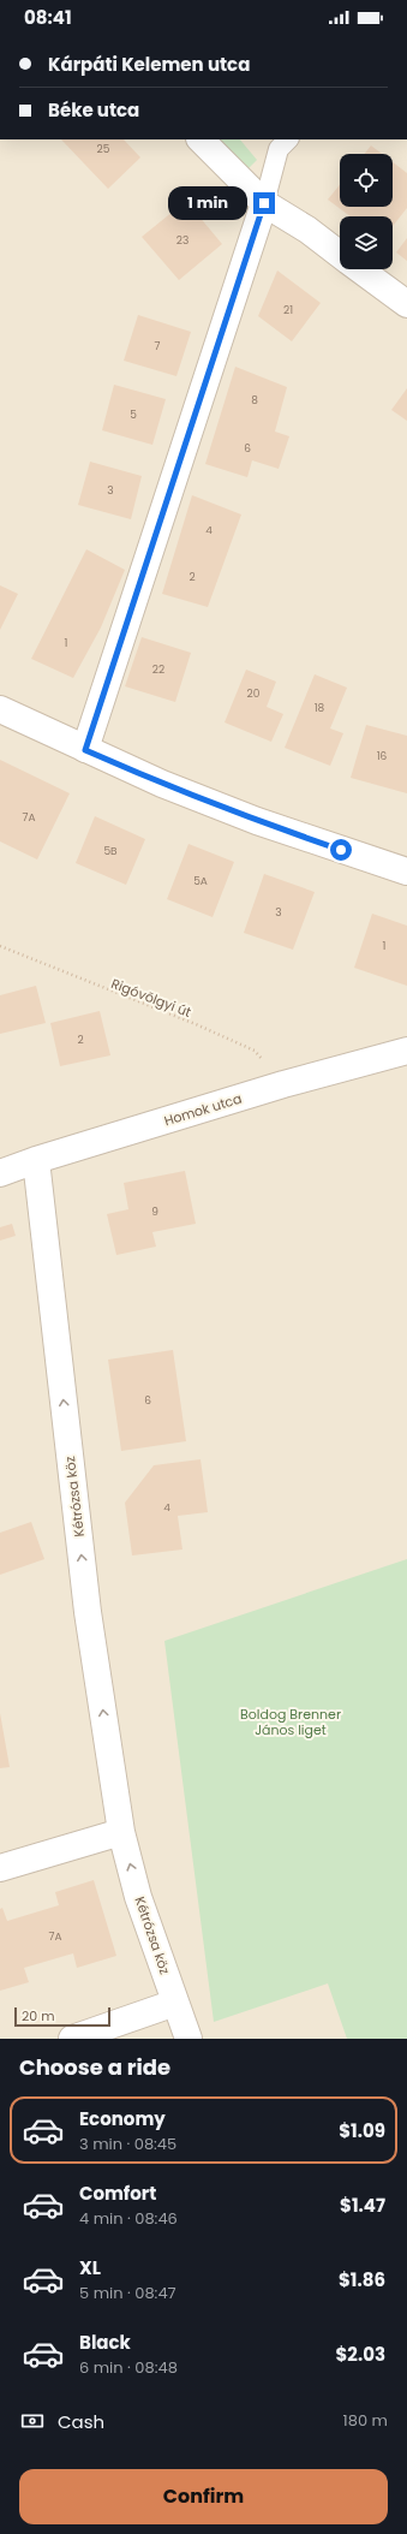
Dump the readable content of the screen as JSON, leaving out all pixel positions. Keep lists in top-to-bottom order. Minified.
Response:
{"streets":{"street":["Homok utca","Kétrózsa köz"],"path":["Rigóvölgyi út"]},"crossings":[["Rigóvölgyi út","Homok utca"],["Homok utca","Kétrózsa köz"]],"one_way":["Kétrózsa köz"],"parks":["Boldog Brenner János liget"],"house_numbers":["25","23","21","7","8","5","6","3","4","2","1","22","20","18","16","7A","5B","5A","3","1","2","9","6","4","7A"],"scale_bar":"20 m","page":{"status":"08:41","banner":["Kárpáti Kelemen utca","Béke utca"],"bubble":"1 min","scale":"20 m","heading":"Choose a ride","list":[{"name":"Economy","note":"3 min · 08:45","value":"$1.09"},{"name":"Comfort","note":"4 min · 08:46","value":"$1.47"},{"name":"XL","note":"5 min · 08:47","value":"$1.86"},{"name":"Black","note":"6 min · 08:48","value":"$2.03"}],"pay":["Cash","180 m"],"buttons":"Confirm"}}
